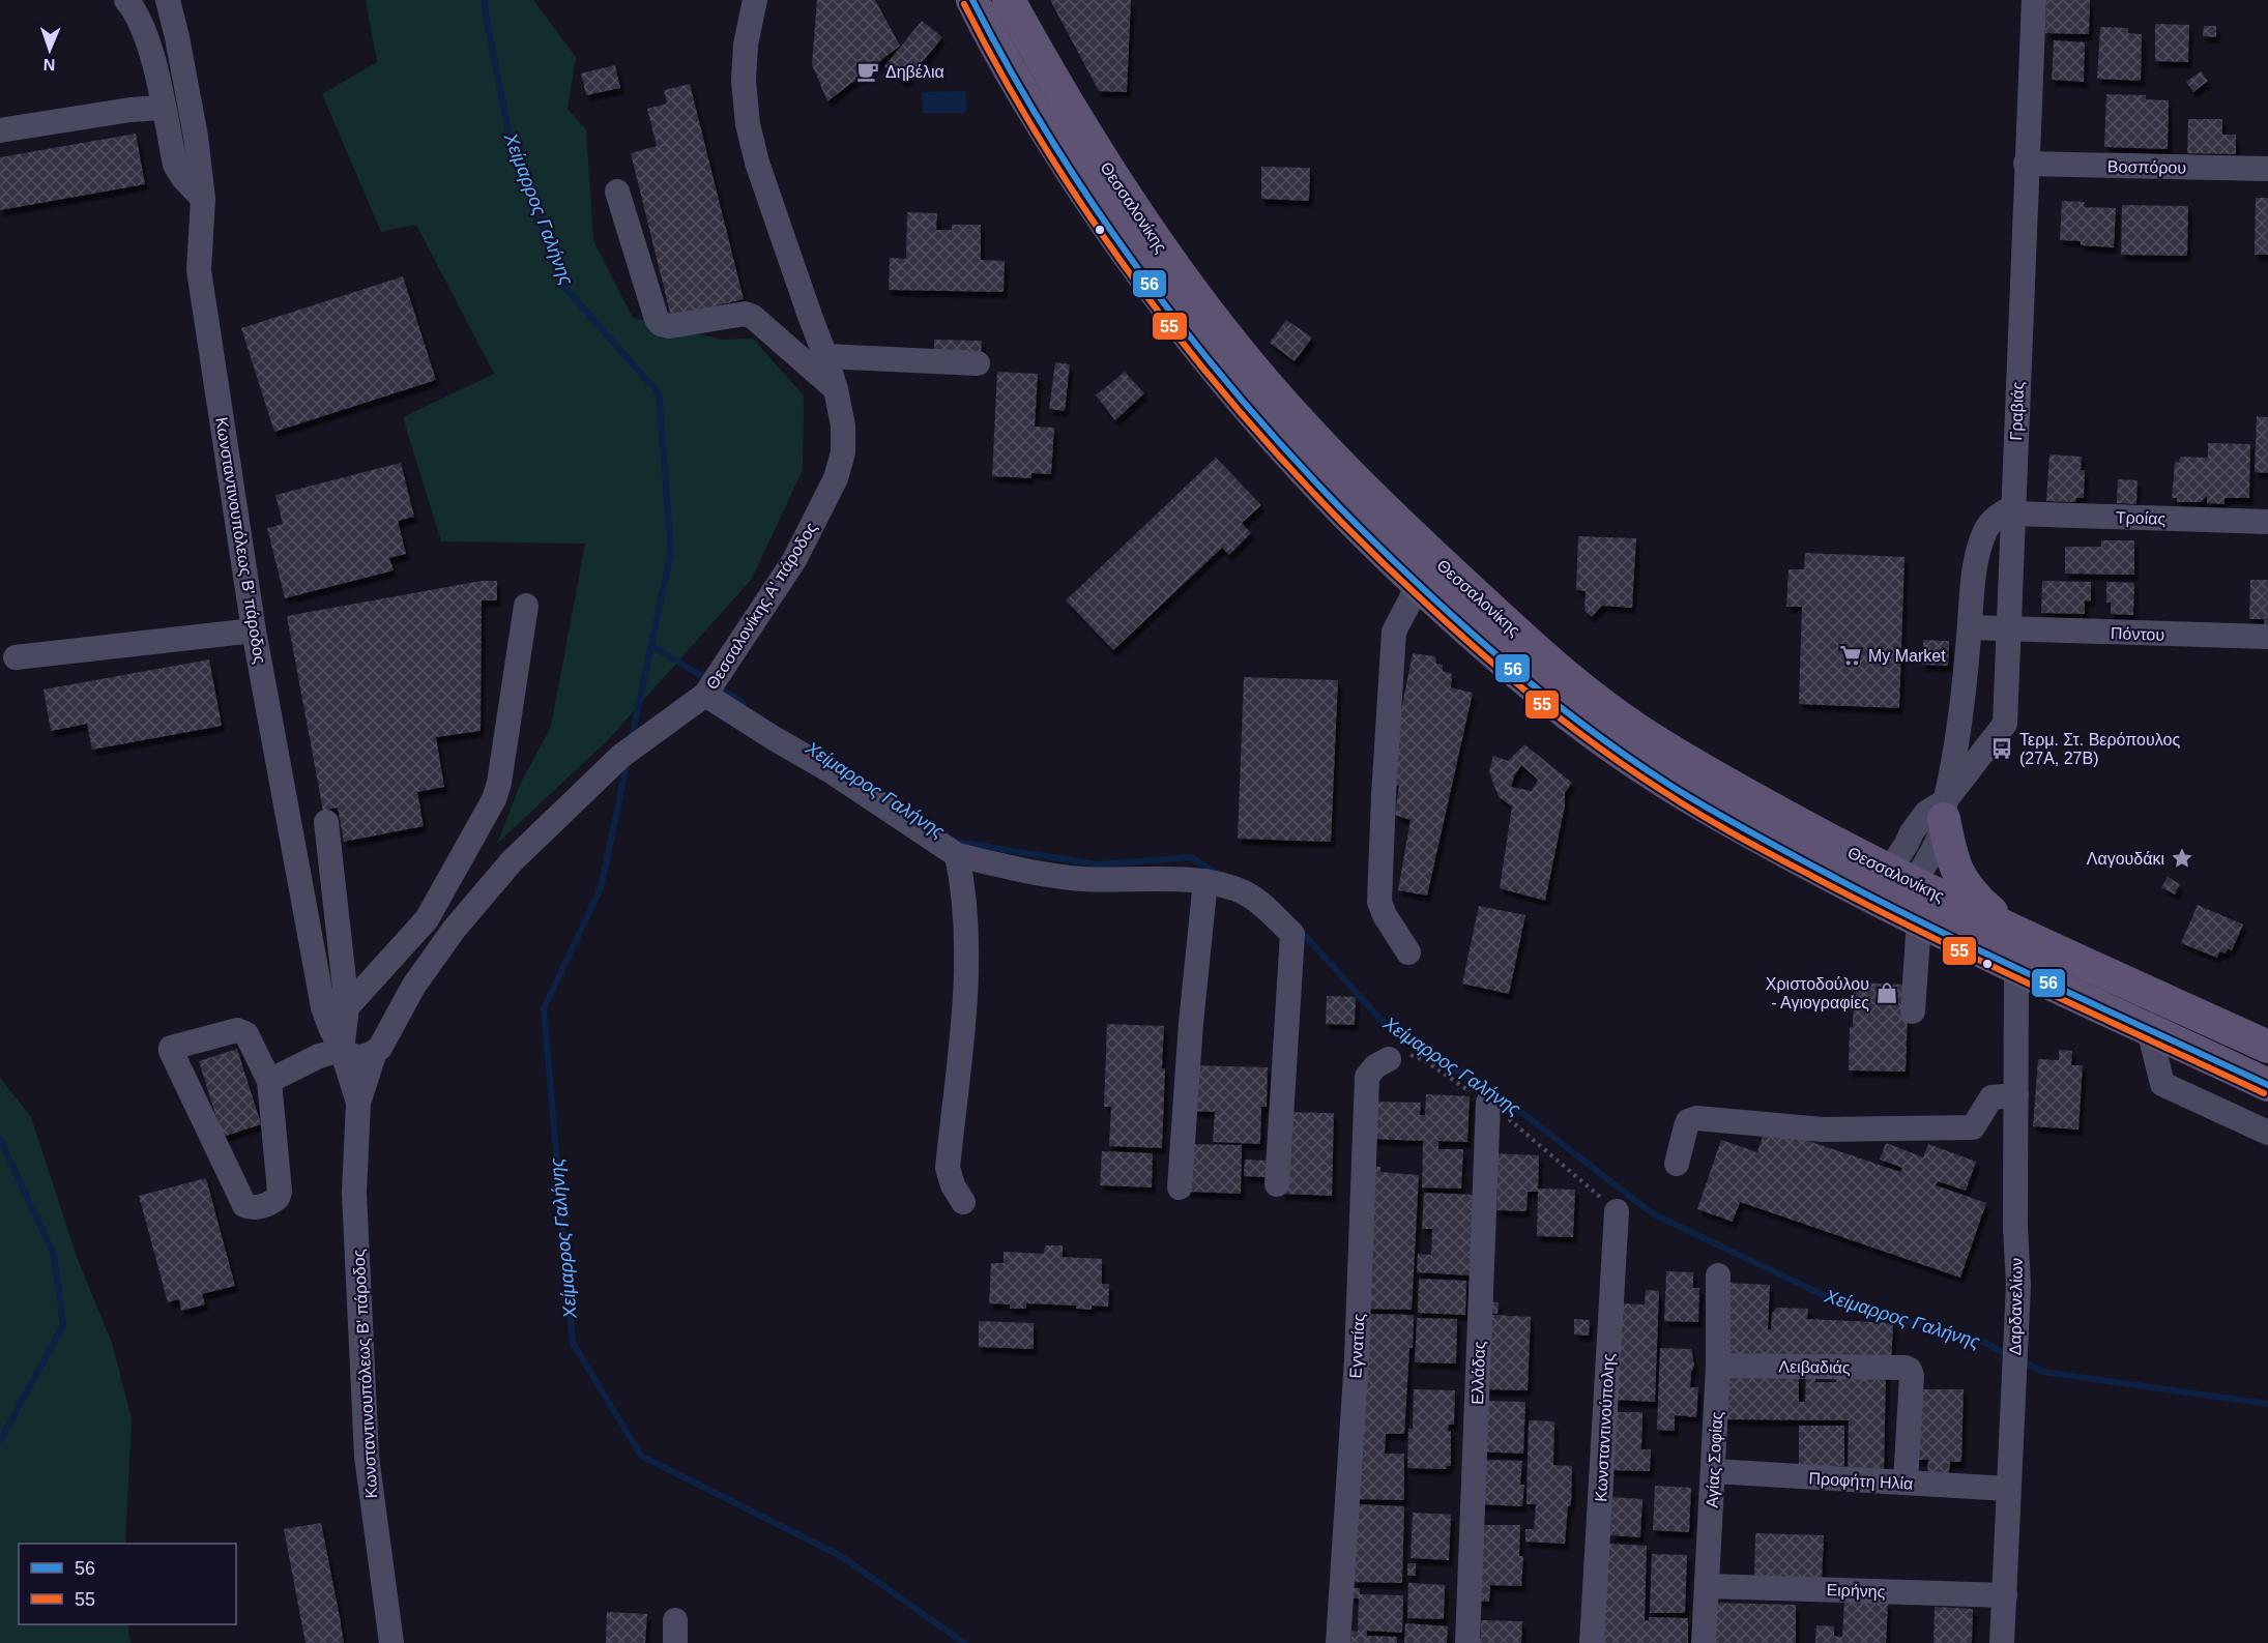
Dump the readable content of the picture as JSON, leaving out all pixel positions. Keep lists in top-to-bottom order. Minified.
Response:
{"streets":{"main road":["Θεσσαλονίκης"],"street":["Βοσπόρου","Γραβιάς","Τροίας","Κωνσταντινουπόλεως Β' πάροδος","Θεσσαλονίκης Α' πάροδος","Πόντου","Δαρδανελίων","Εγνατίας","Λειβαδιάς","Ελλάδας","Κωνσταντινούπολης","Αγίας Σοφίας","Προφήτη Ηλία","Ειρήνης"]},"crossings":[["Βοσπόρου","Γραβιάς"],["Θεσσαλονίκης","Γραβιάς"],["Θεσσαλονίκης","Δαρδανελίων"],["Γραβιάς","Τροίας"],["Γραβιάς","Πόντου"],["Κωνσταντινουπόλεως Β' πάροδος","Θεσσαλονίκης Α' πάροδος"],["Δαρδανελίων","Προφήτη Ηλία"],["Δαρδανελίων","Ειρήνης"],["Λειβαδιάς","Αγίας Σοφίας"],["Λειβαδιάς","Προφήτη Ηλία"],["Αγίας Σοφίας","Προφήτη Ηλία"],["Αγίας Σοφίας","Ειρήνης"]],"water":["Χείμαρρος Γαλήνης"],"places":{"cafe":["Δηβέλια"],"supermarket":["My Market"],"bus stop":["Τερμ. Στ. Βερόπουλος (27Α, 27Β)"],"place":["Λαγουδάκι"],"shop":["Χριστοδούλου - Αγιογραφίες"]},"lines":["transit line 56","transit line 55"],"legend":["56","55"],"north":"bottom"}
